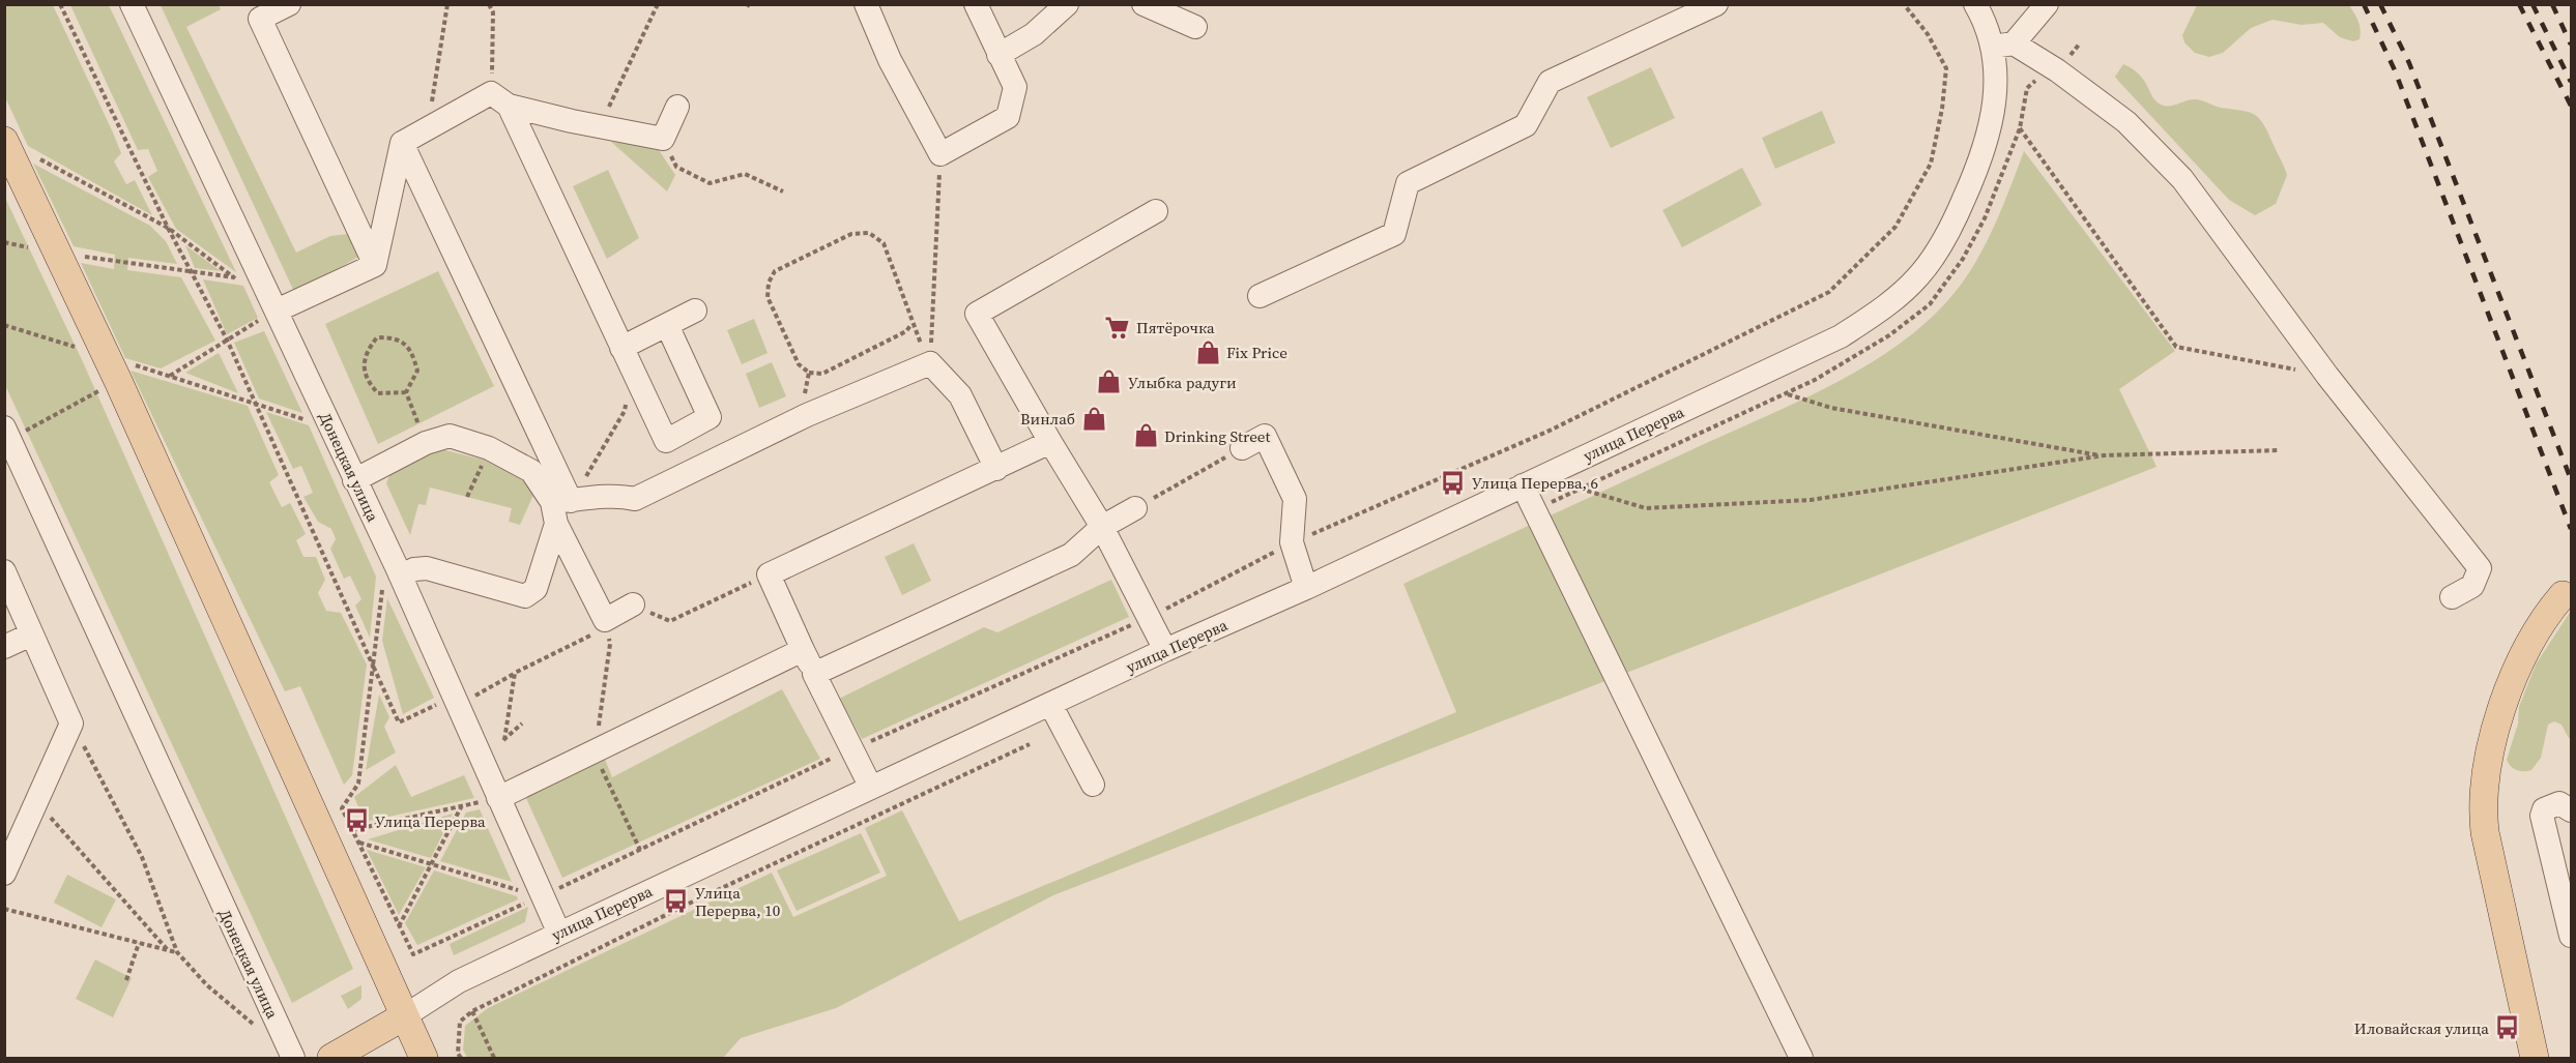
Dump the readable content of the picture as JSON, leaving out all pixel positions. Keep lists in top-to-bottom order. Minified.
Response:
{"streets":{"main road":["улица Перерва"],"street":["Донецкая улица"]},"crossings":[["улица Перерва","Донецкая улица"]],"places":{"supermarket":["Пятёрочка"],"shop":["Fix Price","Улыбка радуги","Винлаб","Drinking Street"],"bus stop":["Улица Перерва, 6","Улица Перерва","Улица Перерва, 10","Иловайская улица"]}}
